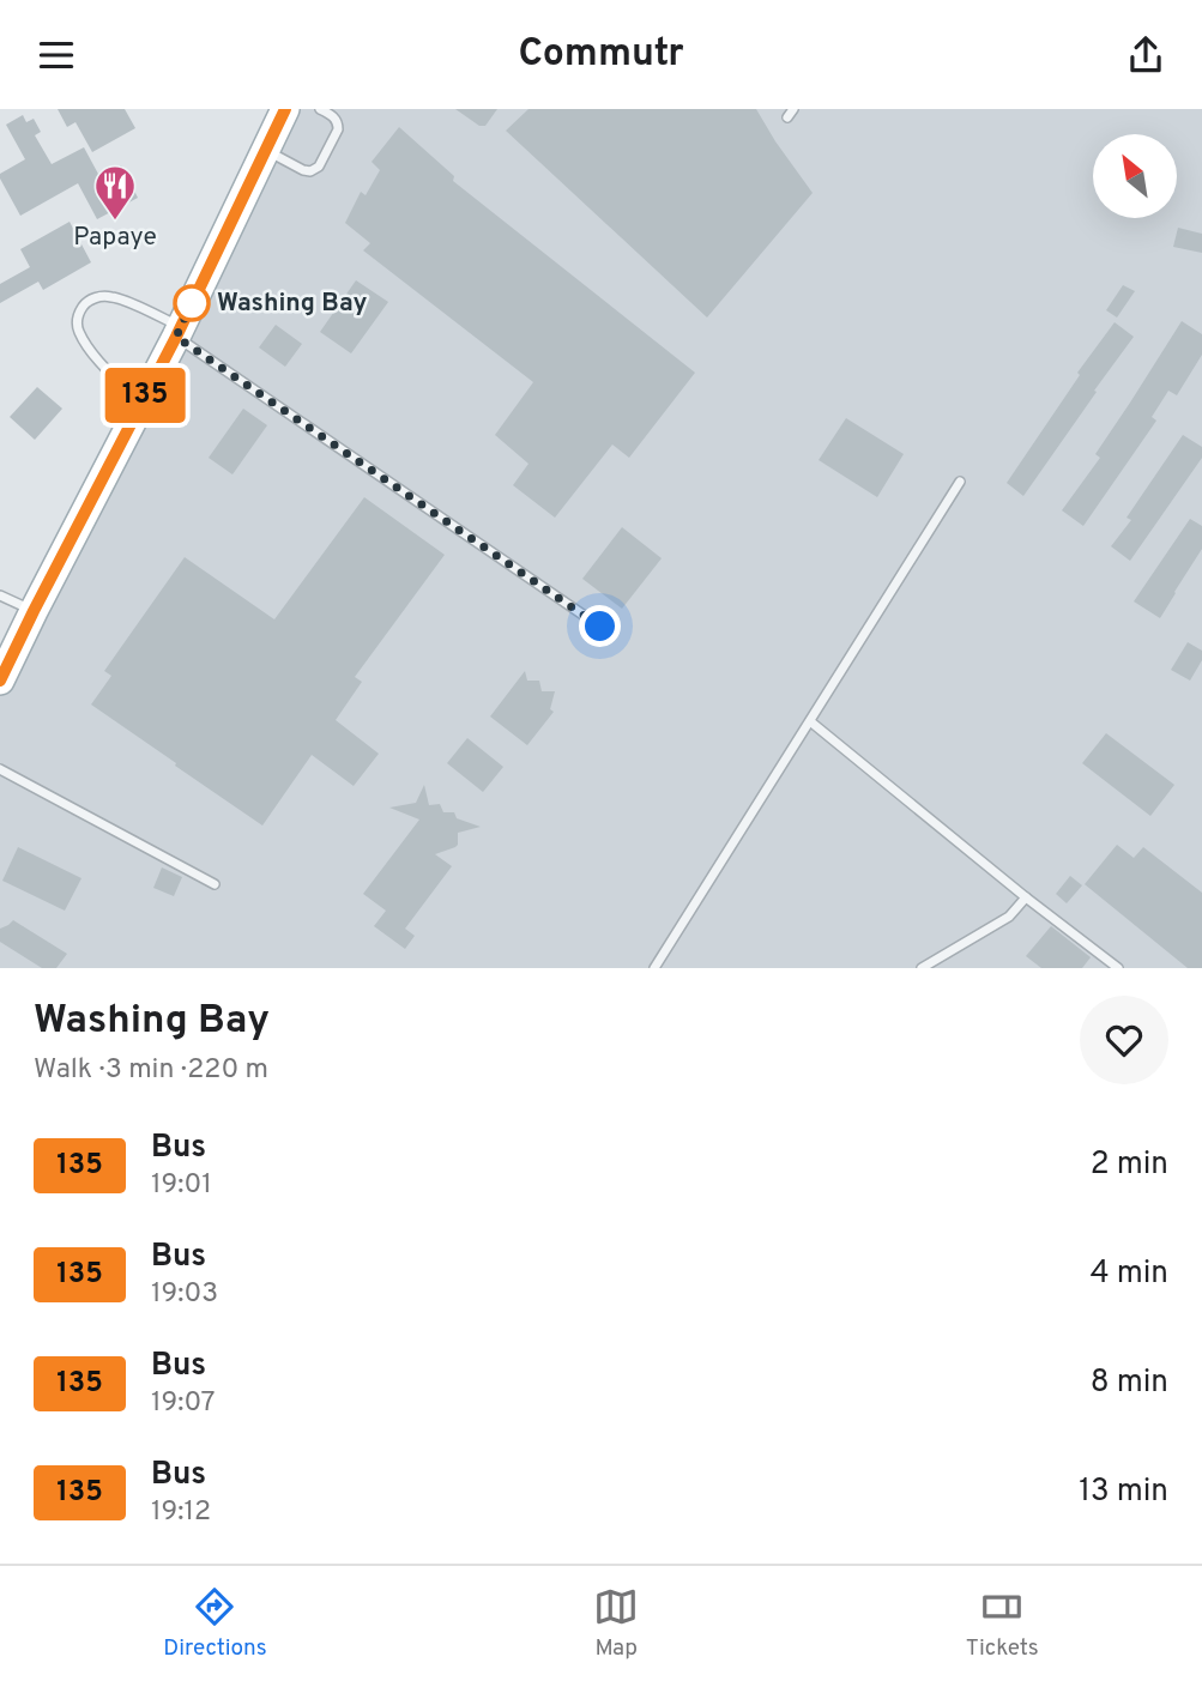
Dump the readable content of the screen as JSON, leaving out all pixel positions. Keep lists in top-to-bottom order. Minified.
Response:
{"places":{"restaurant":["Papaye"],"other":["Washing Bay"]},"lines":["bus line 135"],"north":"top left","page":{"header":"Commutr","on_map":"135","heading":["Washing Bay","Walk · 3 min · 220 m"],"list":[{"mark":"135","name":"Bus","note":"19:01","value":"2 min"},{"mark":"135","name":"Bus","note":"19:03","value":"4 min"},{"mark":"135","name":"Bus","note":"19:07","value":"8 min"},{"mark":"135","name":"Bus","note":"19:12","value":"13 min"}],"tabs":["Directions","Map","Tickets"]}}
